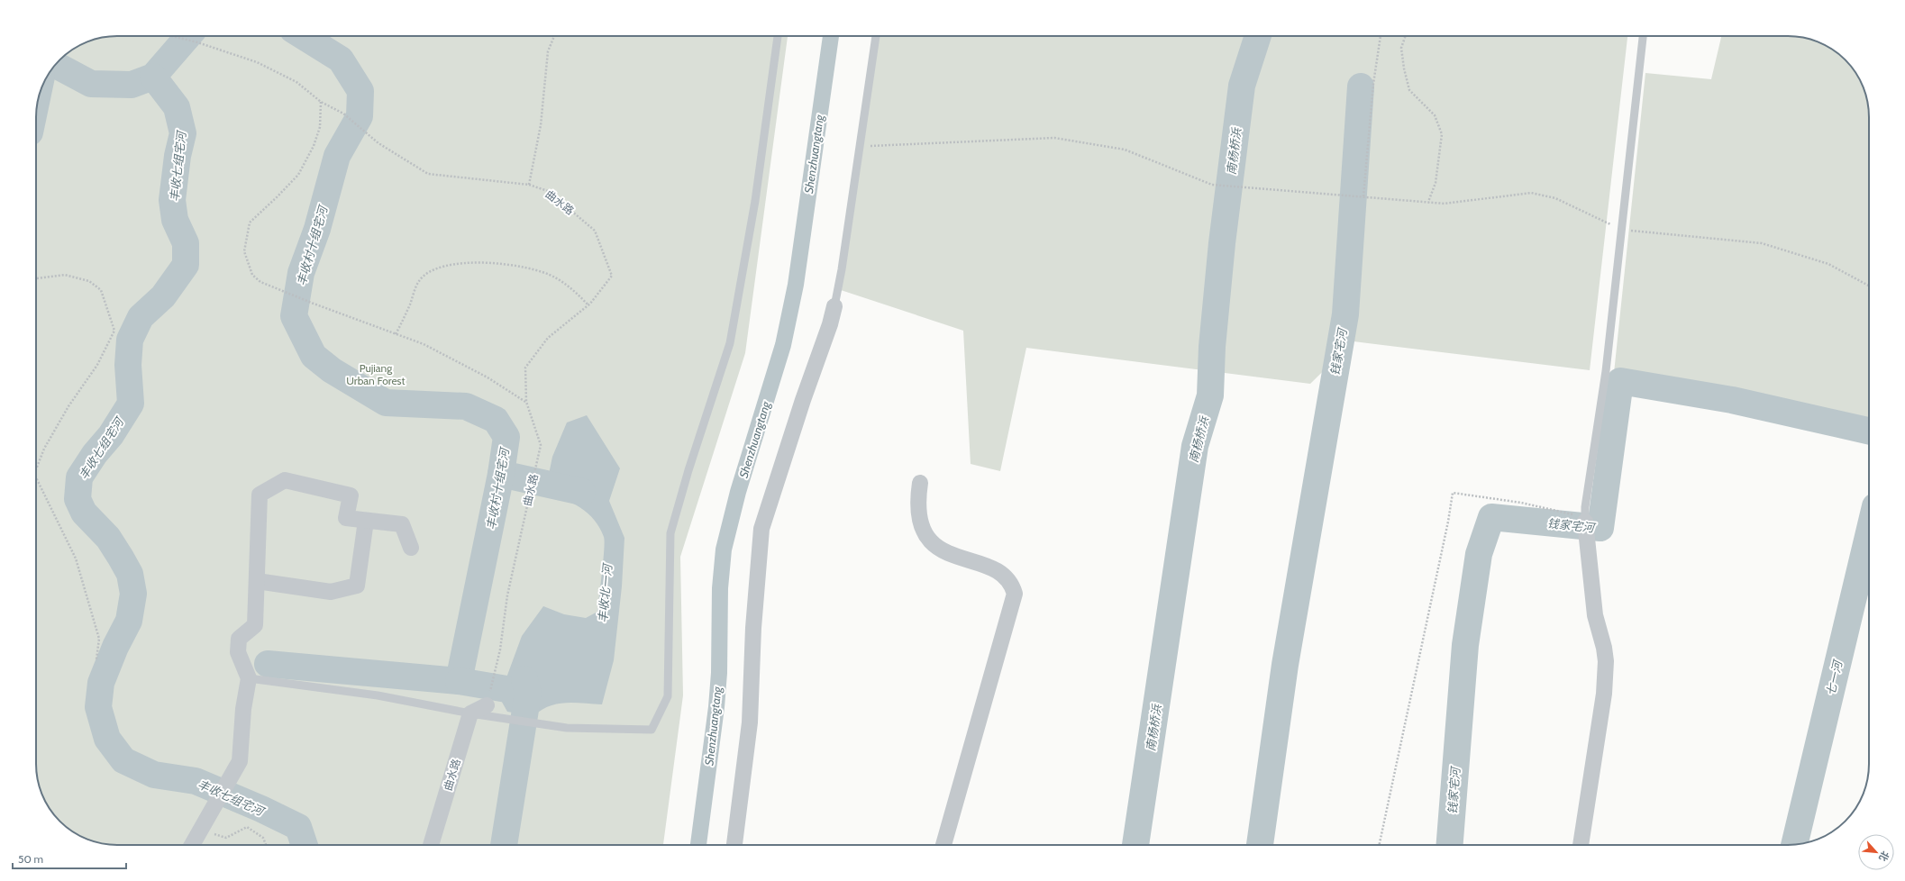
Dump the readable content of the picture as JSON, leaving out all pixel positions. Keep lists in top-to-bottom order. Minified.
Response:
{"streets":{"street":["曲水路"]},"water":["南杨桥浜","Shenzhuangtang","丰收七组宅河","丰收村十组宅河","钱家宅河","丰收北一河","七一河"],"parks":["Pujiang Urban Forest"],"scale_bar":"50 m","north":"bottom right"}
